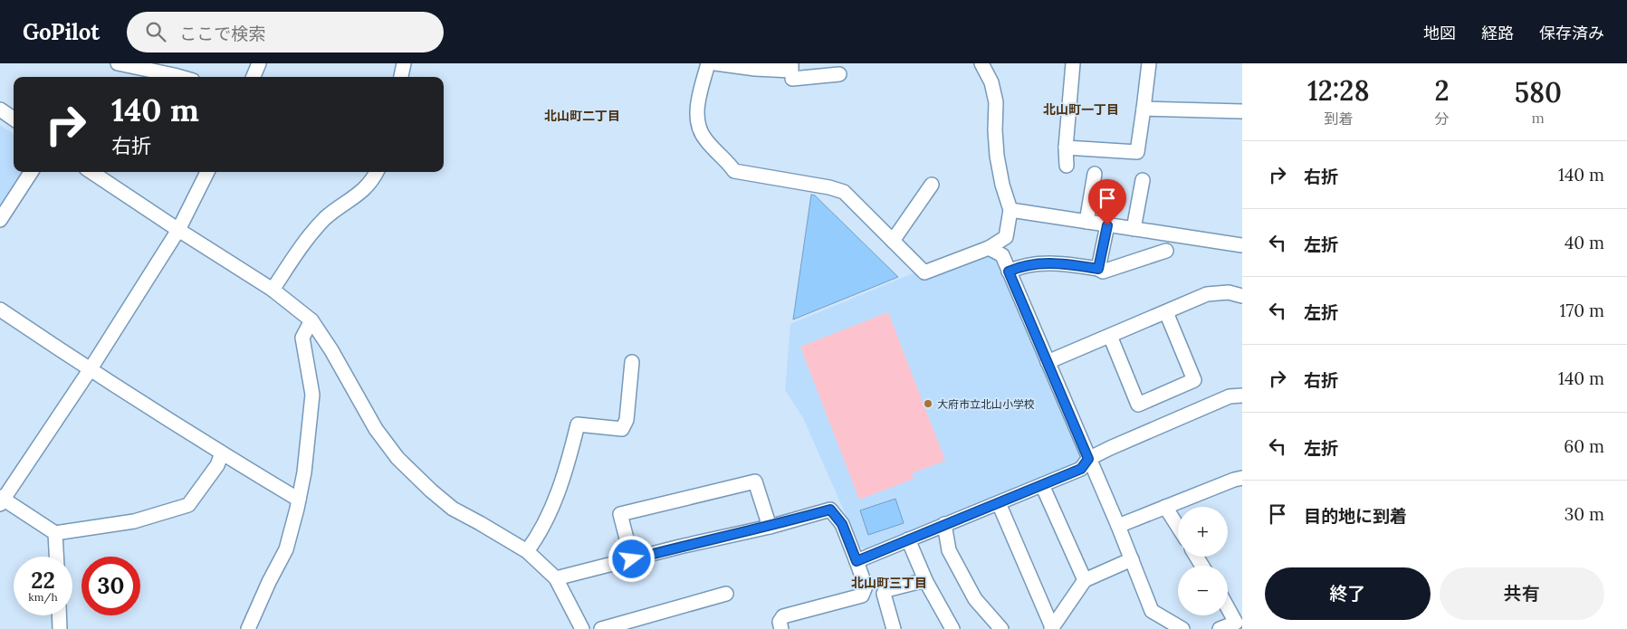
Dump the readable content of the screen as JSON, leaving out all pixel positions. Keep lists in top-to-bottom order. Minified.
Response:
{"districts":["北山町一丁目","北山町二丁目","北山町三丁目"],"places":["大府市立北山小学校"],"page":{"header":"GoPilot","search":"ここで検索","nav":["地図","経路","保存済み"],"eta":["12:28","到着","2","分","580","m"],"turn":["140 m","右折"],"list":[{"name":"右折","value":"140 m"},{"name":"左折","value":"40 m"},{"name":"左折","value":"170 m"},{"name":"右折","value":"140 m"},{"name":"左折","value":"60 m"},{"name":"目的地に到着","value":"30 m"}],"map_buttons":["+","−"],"speed":"22 km/h","limit":"30","buttons":["終了","共有"]}}
